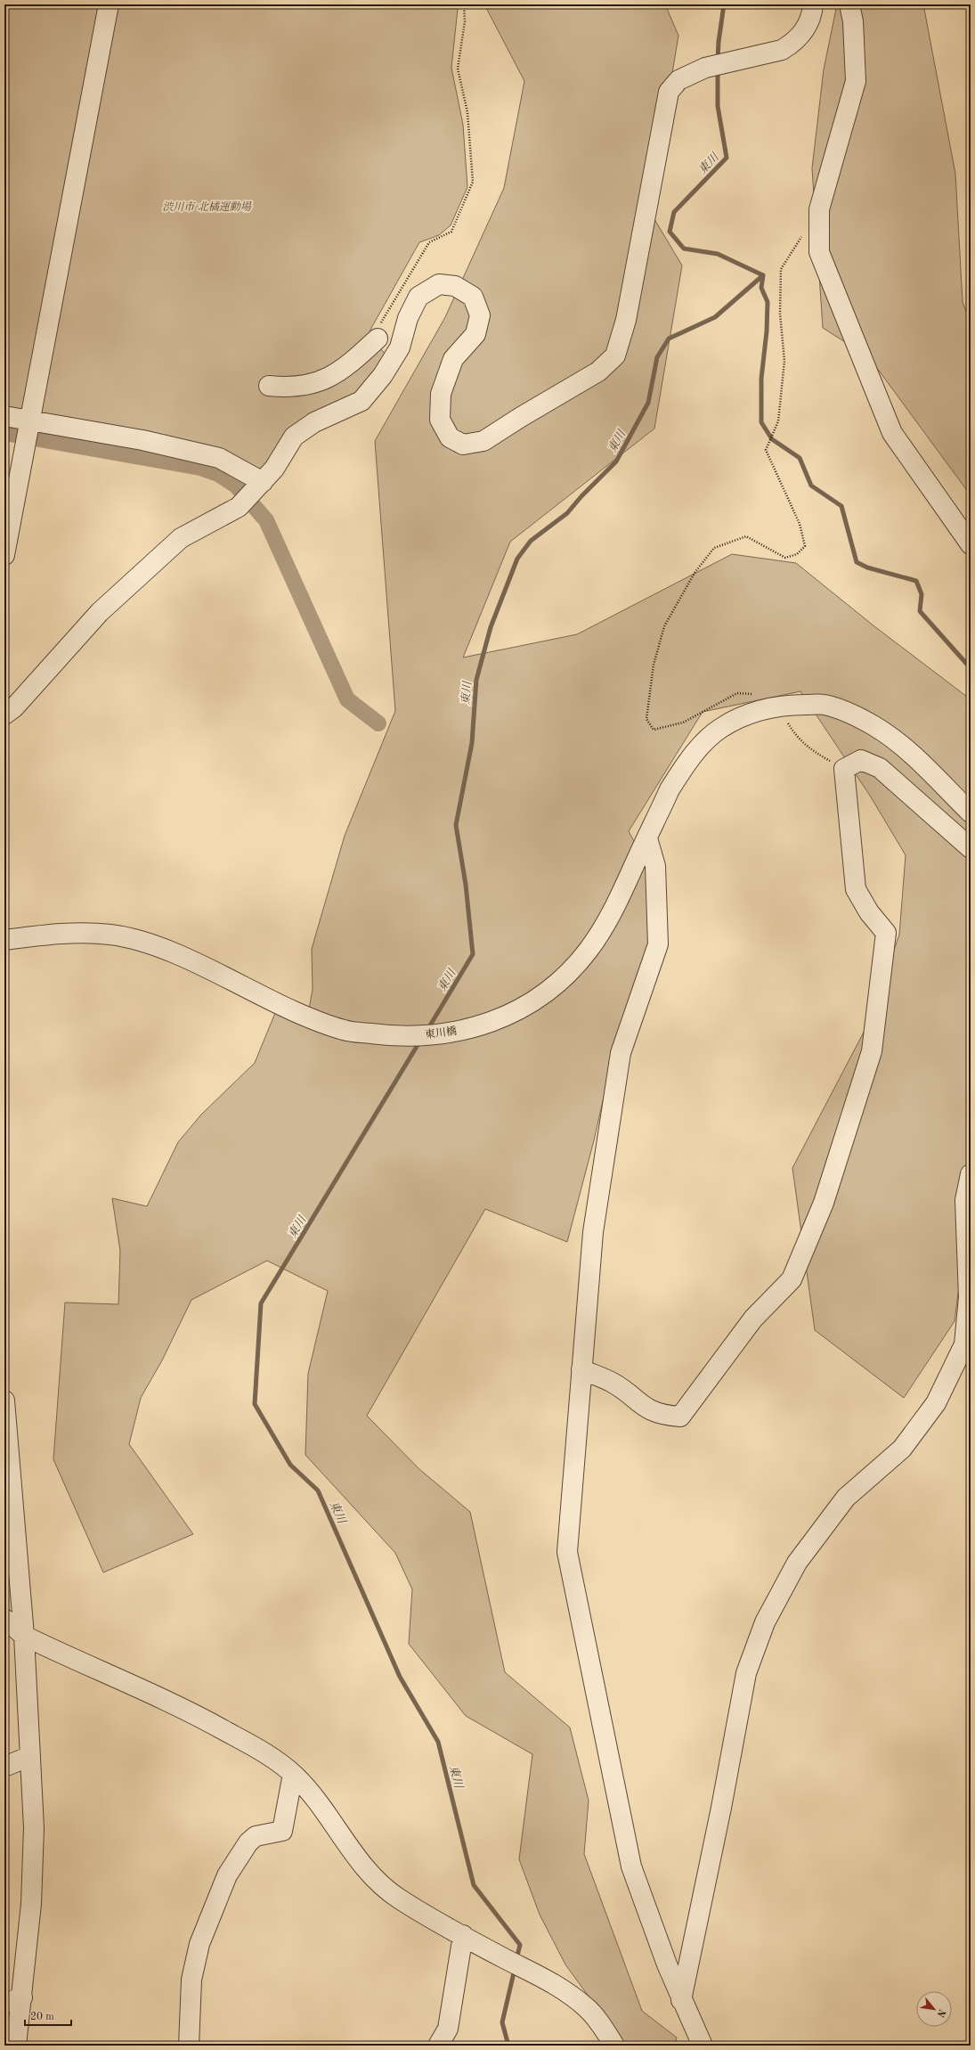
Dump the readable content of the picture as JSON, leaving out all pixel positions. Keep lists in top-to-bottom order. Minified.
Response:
{"streets":{"street":["東川橋"]},"water":["東川"],"parks":["渋川市 北橘運動場"],"scale_bar":"20 m","north":"bottom right"}
